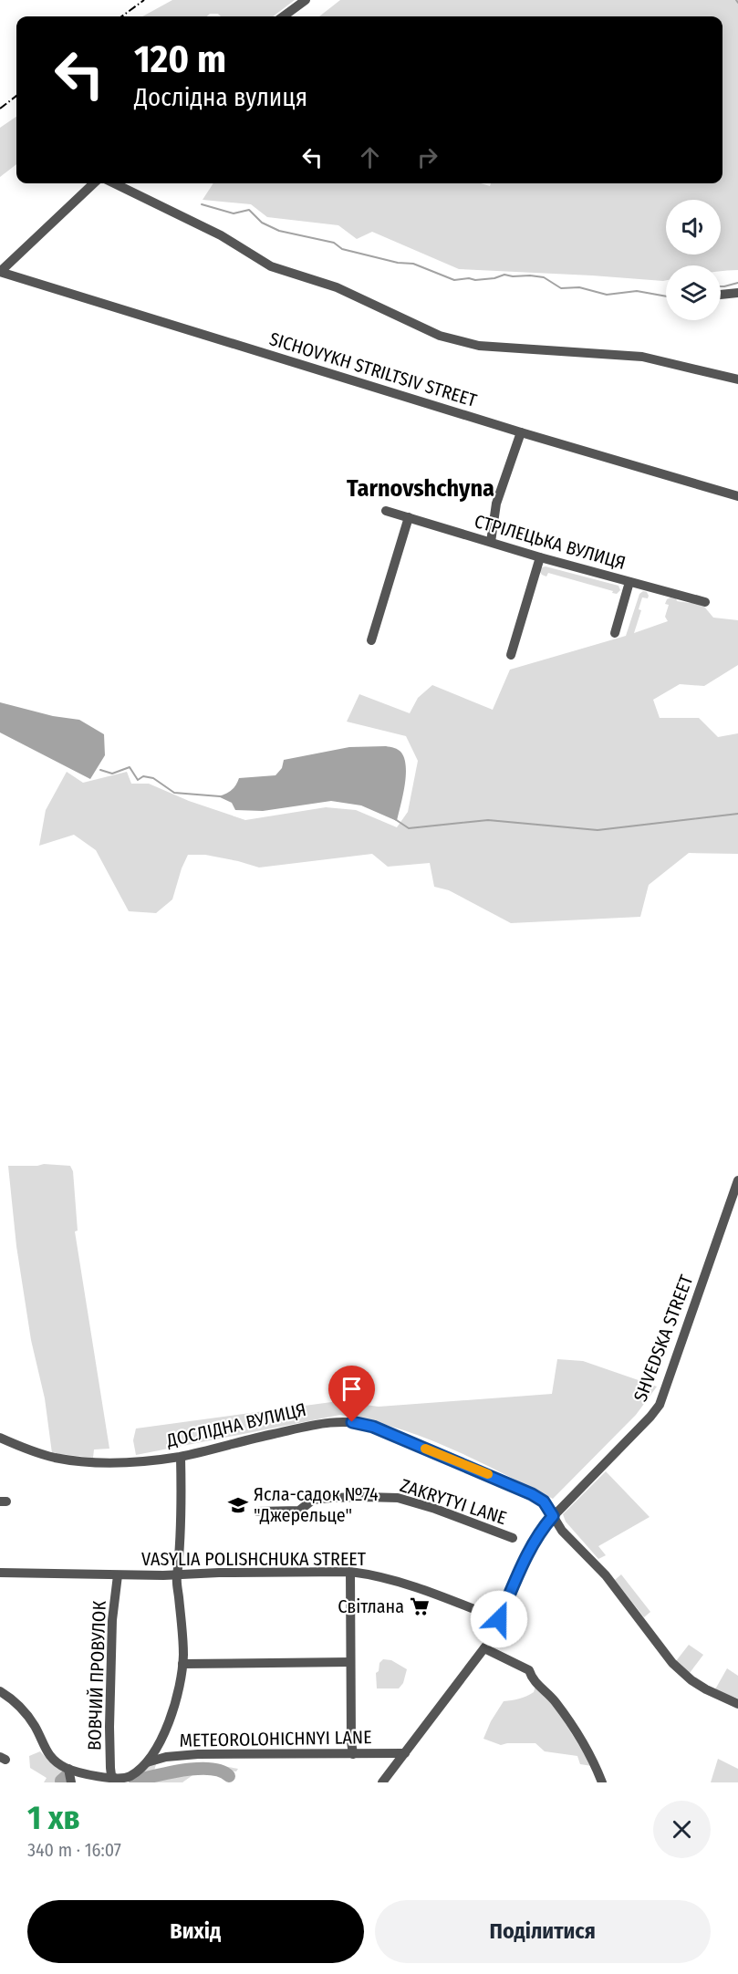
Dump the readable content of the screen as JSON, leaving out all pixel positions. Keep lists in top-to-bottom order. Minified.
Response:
{"streets":{"street":["SICHOVYKH STRILTSIV STREET","СТРІЛЕЦЬКА ВУЛИЦЯ","SHVEDSKA STREET","ДОСЛІДНА ВУЛИЦЯ","ZAKRYTYI LANE","VASYLIA POLISHCHUKA STREET","ВОВЧИЙ ПРОВУЛОК","METEOROLOHICHNYI LANE"]},"crossings":[["SHVEDSKA STREET","ДОСЛІДНА ВУЛИЦЯ"],["SHVEDSKA STREET","VASYLIA POLISHCHUKA STREET"],["SHVEDSKA STREET","METEOROLOHICHNYI LANE"],["VASYLIA POLISHCHUKA STREET","ВОВЧИЙ ПРОВУЛОК"]],"districts":["Tarnovshchyna"],"places":{"school or university":["Ясла-садок №74 \"Джерельце\""],"supermarket":["Світлана"]},"page":{"turn":["120 m","Дослідна вулиця"],"heading":["1 хв","340 m · 16:07"],"buttons":["Вихід","Поділитися"]}}
